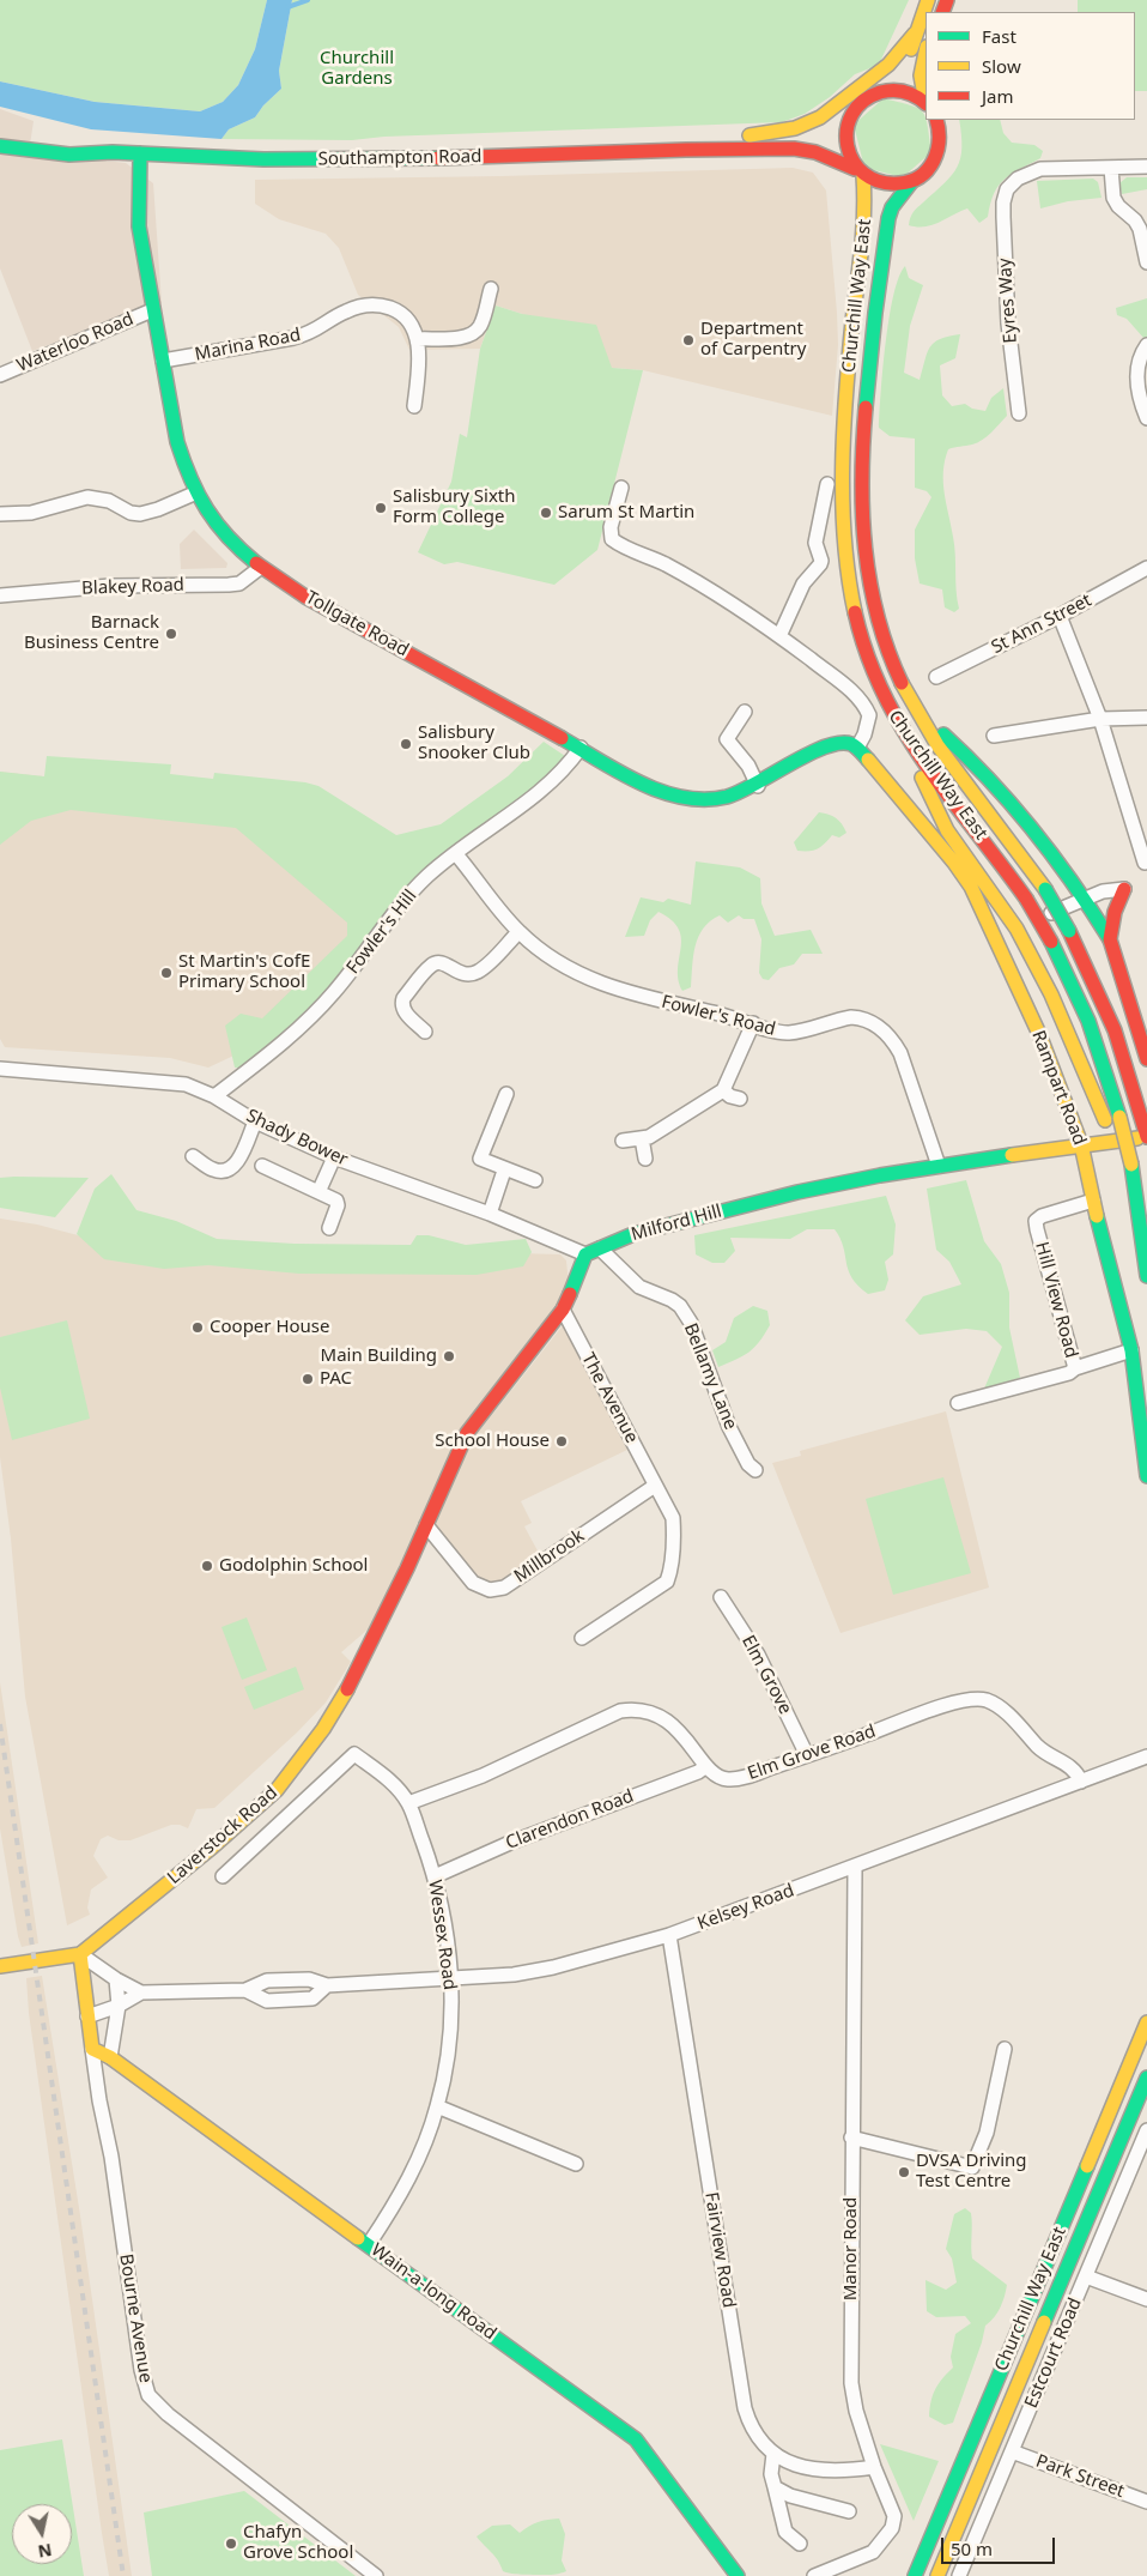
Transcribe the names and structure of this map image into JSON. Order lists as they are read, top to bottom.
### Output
{
  "streets": {
    "main road": [
      "Southampton Road",
      "Churchill Way East",
      "Tollgate Road",
      "Rampart Road",
      "Milford Hill",
      "Laverstock Road",
      "Wain-a-long Road",
      "Bourne Avenue"
    ],
    "street": [
      "Eyres Way",
      "Waterloo Road",
      "Marina Road",
      "Blakey Road",
      "St Ann Street",
      "Fowler's Hill",
      "Fowler's Road",
      "Shady Bower",
      "Hill View Road",
      "Bellamy Lane",
      "The Avenue",
      "Millbrook",
      "Elm Grove",
      "Elm Grove Road",
      "Clarendon Road",
      "Kelsey Road",
      "Wessex Road",
      "Manor Road",
      "Fairview Road",
      "Estcourt Road",
      "Park Street"
    ]
  },
  "crossings": [
    ["Southampton Road", "Churchill Way East"],
    ["Southampton Road", "Tollgate Road"],
    ["Churchill Way East", "Milford Hill"],
    ["Waterloo Road", "Tollgate Road"],
    ["Marina Road", "Tollgate Road"],
    ["Blakey Road", "Tollgate Road"],
    ["Tollgate Road", "Fowler's Hill"],
    ["Tollgate Road", "Rampart Road"],
    ["Fowler's Hill", "Fowler's Road"],
    ["Fowler's Hill", "Shady Bower"],
    ["Fowler's Road", "Milford Hill"],
    ["Rampart Road", "Milford Hill"],
    ["Rampart Road", "Hill View Road"],
    ["Shady Bower", "Milford Hill"],
    ["Milford Hill", "Bellamy Lane"],
    ["The Avenue", "Millbrook"],
    ["Millbrook", "Laverstock Road"],
    ["Elm Grove", "Elm Grove Road"],
    ["Elm Grove Road", "Clarendon Road"],
    ["Elm Grove Road", "Kelsey Road"],
    ["Elm Grove Road", "Wessex Road"],
    ["Clarendon Road", "Wessex Road"],
    ["Laverstock Road", "Kelsey Road"],
    ["Laverstock Road", "Wessex Road"],
    ["Laverstock Road", "Bourne Avenue"],
    ["Kelsey Road", "Wessex Road"],
    ["Kelsey Road", "Manor Road"],
    ["Kelsey Road", "Fairview Road"],
    ["Kelsey Road", "Bourne Avenue"],
    ["Wessex Road", "Wain-a-long Road"],
    ["Manor Road", "Fairview Road"],
    ["Wain-a-long Road", "Bourne Avenue"],
    ["Estcourt Road", "Park Street"]
  ],
  "parks": ["Churchill Gardens"],
  "places": [
    "Department of Carpentry",
    "Salisbury Sixth Form College",
    "Sarum St Martin",
    "Barnack Business Centre",
    "Salisbury Snooker Club",
    "St Martin's CofE Primary School",
    "Cooper House",
    "Main Building",
    "PAC",
    "School House",
    "Godolphin School",
    "DVSA Driving Test Centre",
    "Chafyn Grove School"
  ],
  "legend": ["Fast", "Slow", "Jam"],
  "scale_bar": "50 m",
  "north": "bottom"
}
